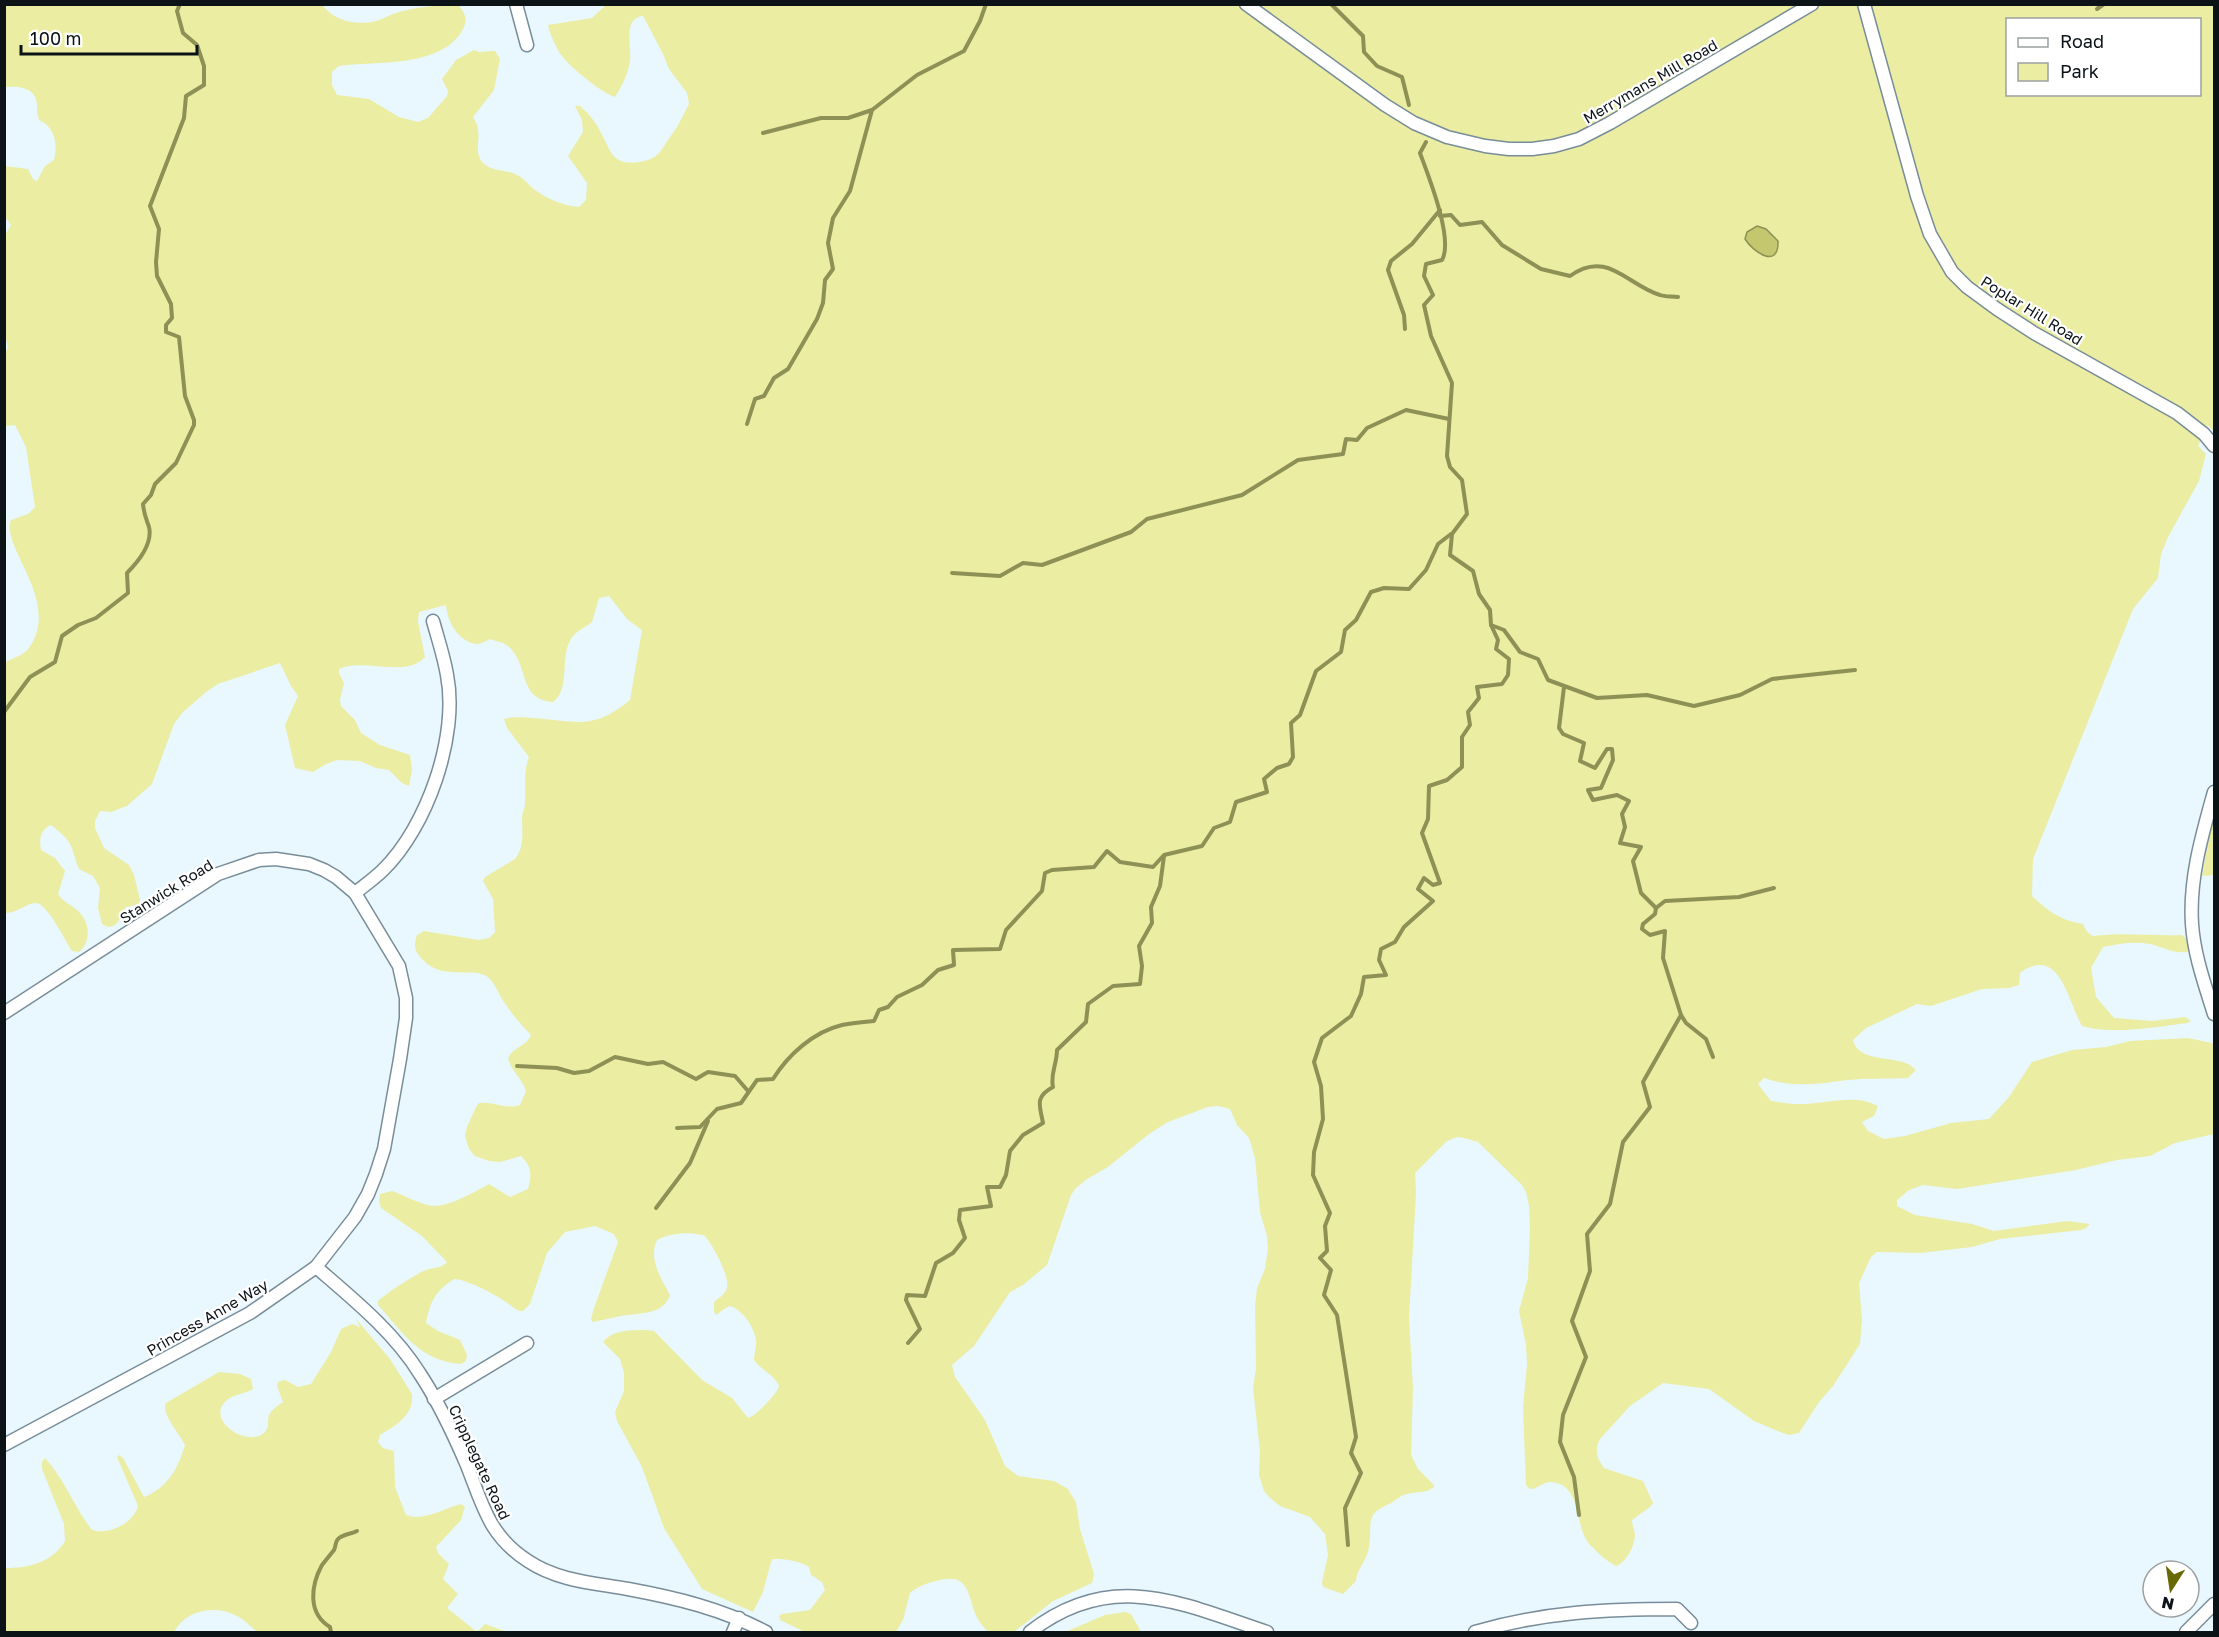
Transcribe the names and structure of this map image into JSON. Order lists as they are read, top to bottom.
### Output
{
  "streets": {
    "street": [
      "Merrymans Mill Road",
      "Poplar Hill Road",
      "Stanwick Road",
      "Princess Anne Way",
      "Cripplegate Road"
    ]
  },
  "crossings": [
    ["Stanwick Road", "Princess Anne Way"],
    ["Princess Anne Way", "Cripplegate Road"]
  ],
  "legend": ["Road", "Park"],
  "scale_bar": "100 m",
  "north": "bottom"
}
